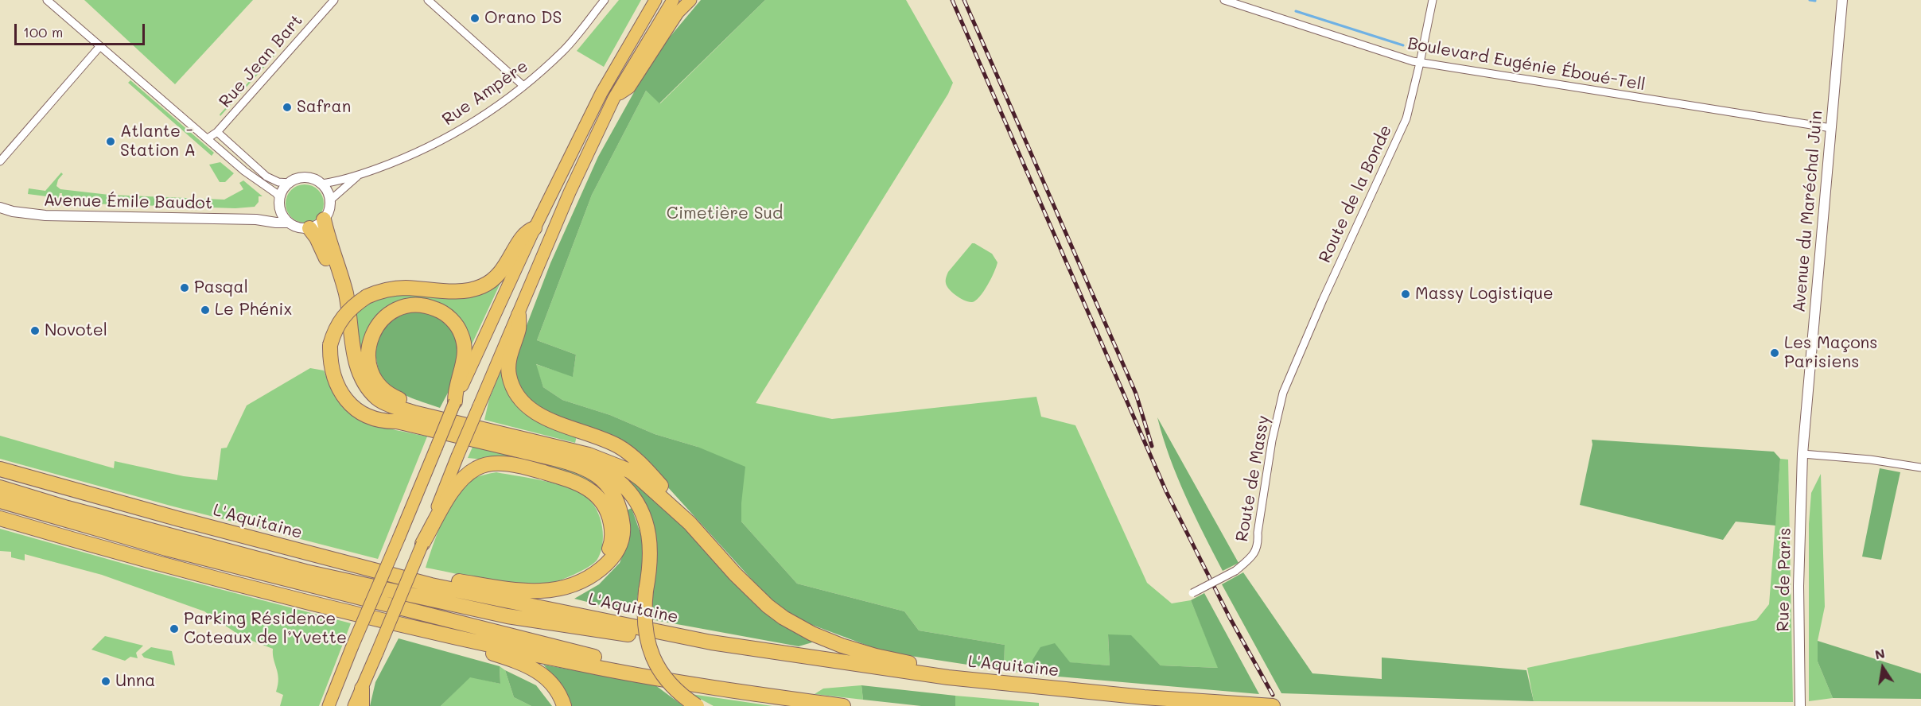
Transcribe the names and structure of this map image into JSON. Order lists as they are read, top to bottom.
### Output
{
  "streets": {
    "highway": ["L'Aquitaine"],
    "street": [
      "Rue Jean Bart",
      "Boulevard Eugénie Éboué-Tell",
      "Rue Ampère",
      "Route de la Bonde",
      "Avenue Émile Baudot",
      "Avenue du Maréchal Juin",
      "Route de Massy",
      "Rue de Paris"
    ]
  },
  "crossings": [
    ["Boulevard Eugénie Éboué-Tell", "Route de la Bonde"],
    ["Boulevard Eugénie Éboué-Tell", "Avenue du Maréchal Juin"],
    ["Rue Ampère", "Avenue Émile Baudot"],
    ["Route de la Bonde", "Route de Massy"],
    ["Avenue du Maréchal Juin", "Rue de Paris"]
  ],
  "parks": ["Cimetière Sud"],
  "places": [
    "Orano DS",
    "Safran",
    "Atlante - Station A",
    "Pasqal",
    "Massy Logistique",
    "Le Phénix",
    "Novotel",
    "Les Maçons Parisiens",
    "Parking Résidence Coteaux de l’Yvette",
    "Unna"
  ],
  "scale_bar": "100 m",
  "north": "top"
}
